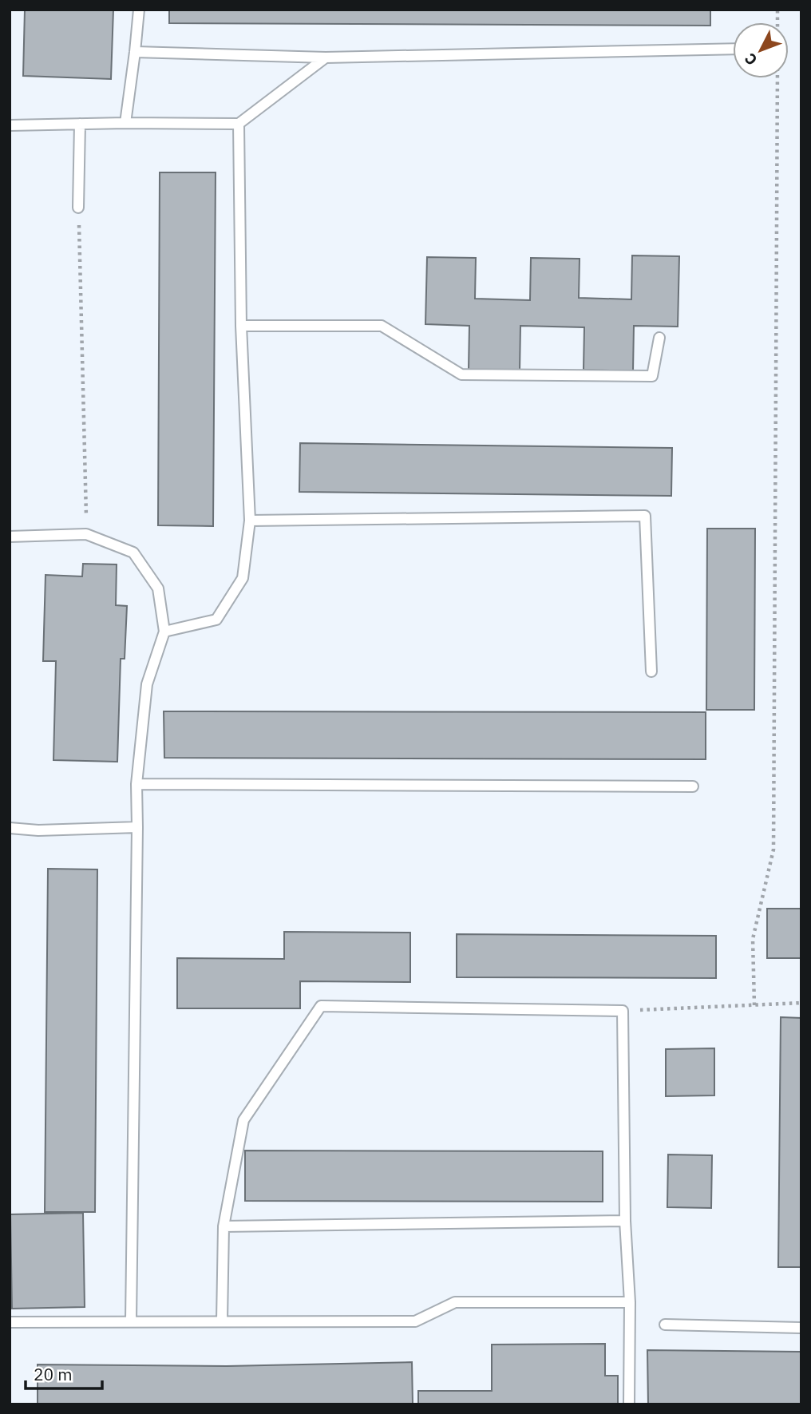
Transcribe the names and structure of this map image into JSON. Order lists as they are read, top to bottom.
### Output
{
  "scale_bar": "20 m",
  "north": "bottom left"
}
